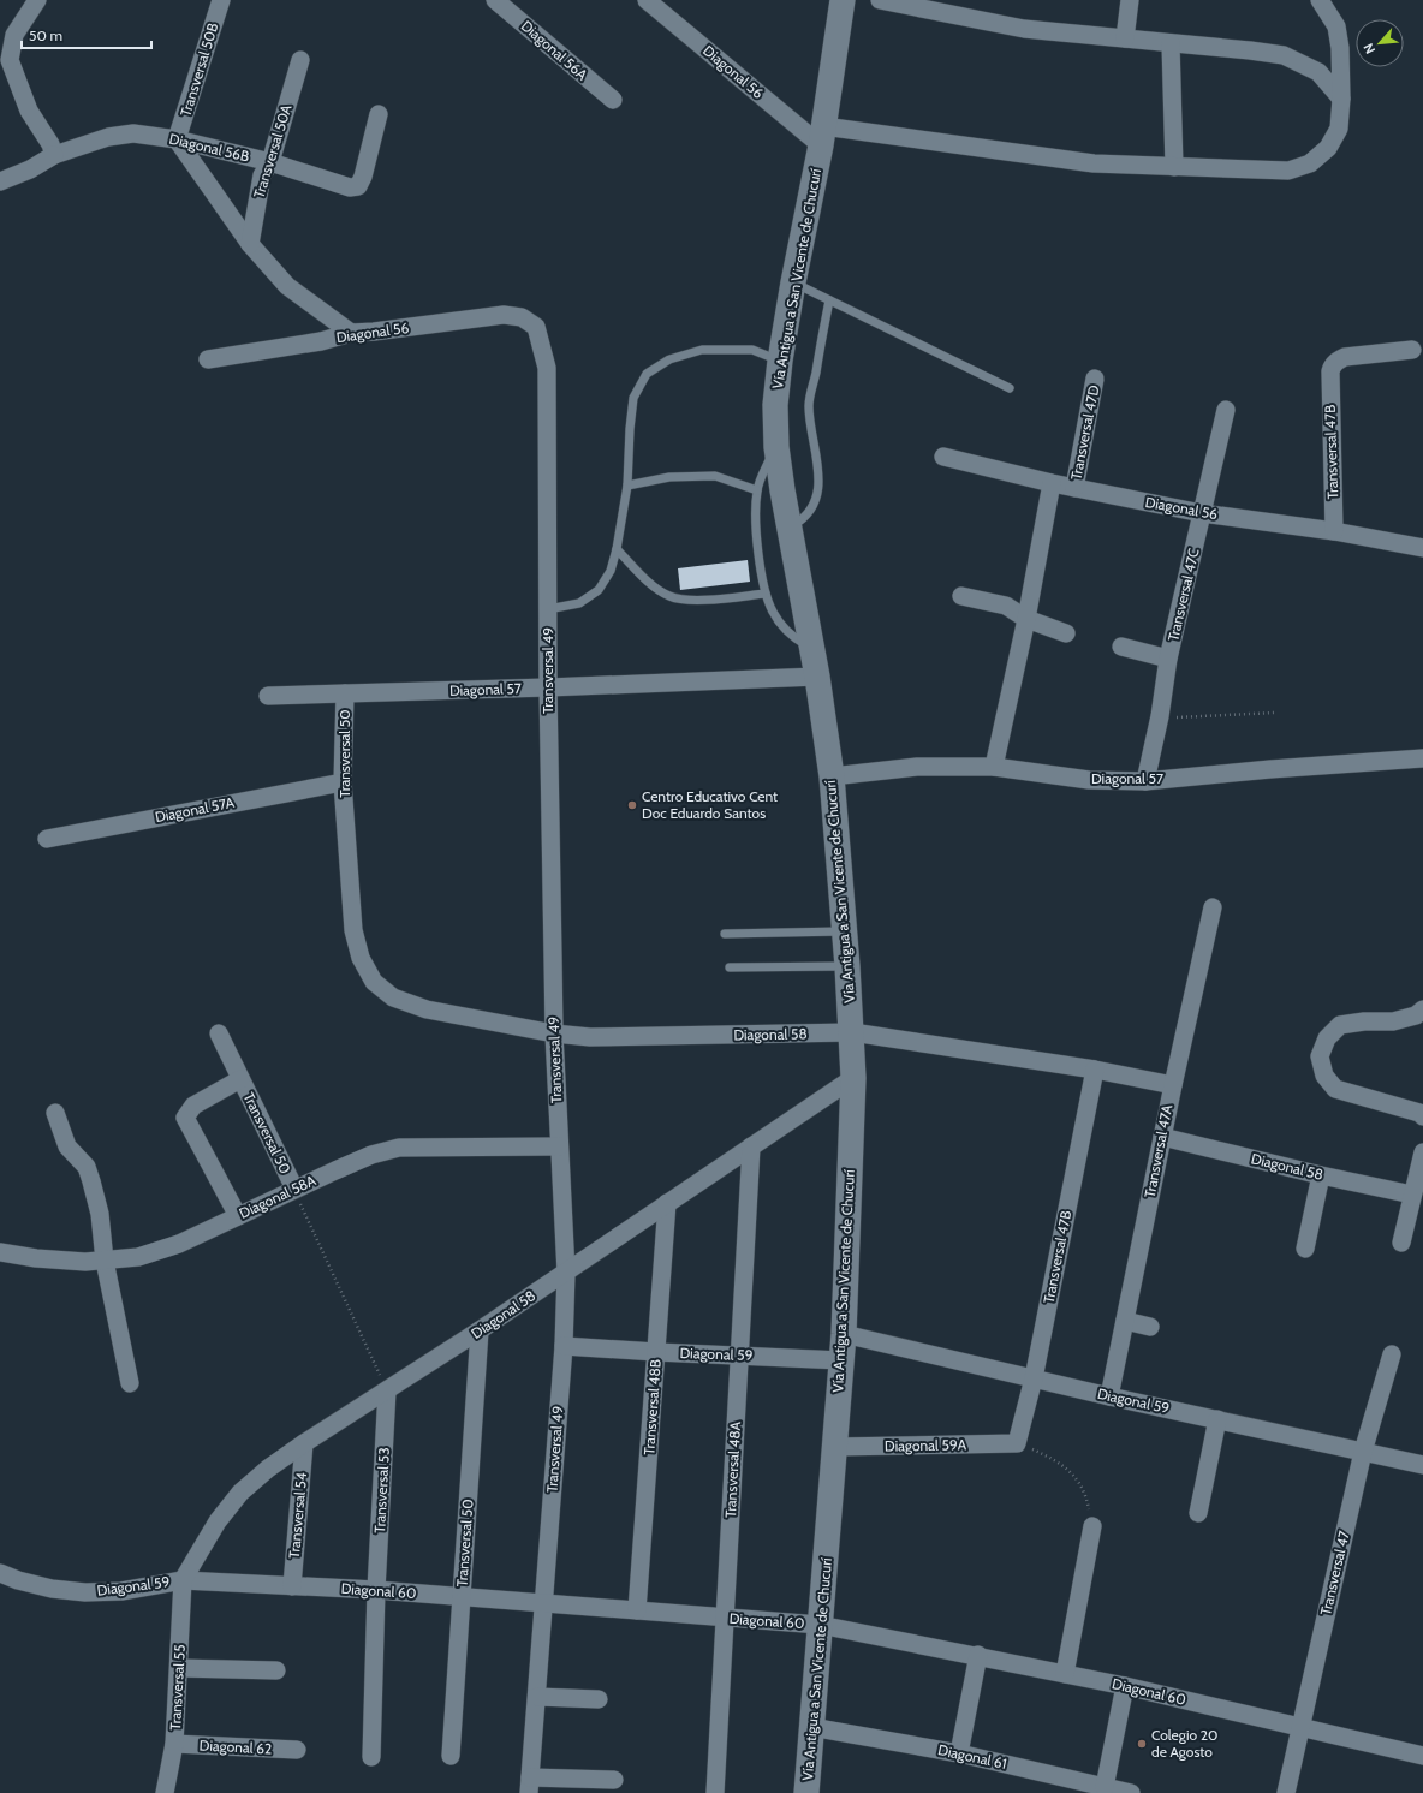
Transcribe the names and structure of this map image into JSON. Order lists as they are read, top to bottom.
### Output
{
  "streets": {
    "main road": ["Vía Antigua a San Vicente de Chucurí"],
    "street": [
      "Diagonal 56A",
      "Transversal 50B",
      "Diagonal 56",
      "Diagonal 56B",
      "Transversal 50A",
      "Transversal 47D",
      "Transversal 47B",
      "Transversal 47C",
      "Transversal 49",
      "Diagonal 57",
      "Transversal 50",
      "Diagonal 57A",
      "Diagonal 58",
      "Transversal 47A",
      "Diagonal 58A",
      "Diagonal 59",
      "Transversal 48B",
      "Diagonal 59A",
      "Transversal 48A",
      "Transversal 53",
      "Transversal 54",
      "Transversal 47",
      "Diagonal 60",
      "Transversal 55",
      "Diagonal 62",
      "Diagonal 61"
    ]
  },
  "crossings": [
    ["Transversal 50B", "Diagonal 56B"],
    ["Diagonal 56", "Vía Antigua a San Vicente de Chucurí"],
    ["Diagonal 56", "Transversal 47D"],
    ["Diagonal 56", "Transversal 47B"],
    ["Diagonal 56", "Transversal 47C"],
    ["Diagonal 56", "Transversal 49"],
    ["Diagonal 56B", "Transversal 50A"],
    ["Vía Antigua a San Vicente de Chucurí", "Diagonal 57"],
    ["Vía Antigua a San Vicente de Chucurí", "Diagonal 58"],
    ["Vía Antigua a San Vicente de Chucurí", "Diagonal 59"],
    ["Vía Antigua a San Vicente de Chucurí", "Diagonal 59A"],
    ["Vía Antigua a San Vicente de Chucurí", "Diagonal 60"],
    ["Vía Antigua a San Vicente de Chucurí", "Diagonal 61"],
    ["Transversal 47B", "Diagonal 58"],
    ["Transversal 47B", "Diagonal 59"],
    ["Transversal 47B", "Diagonal 59A"],
    ["Transversal 47C", "Diagonal 57"],
    ["Transversal 49", "Diagonal 57"],
    ["Transversal 49", "Diagonal 58"],
    ["Transversal 49", "Diagonal 58A"],
    ["Transversal 49", "Diagonal 59"],
    ["Transversal 49", "Diagonal 60"],
    ["Diagonal 57", "Transversal 50"],
    ["Transversal 50", "Diagonal 57A"],
    ["Transversal 50", "Diagonal 58"],
    ["Transversal 50", "Diagonal 58A"],
    ["Transversal 50", "Transversal 53"],
    ["Transversal 50", "Diagonal 60"],
    ["Diagonal 58", "Transversal 47A"],
    ["Diagonal 58", "Diagonal 59"],
    ["Diagonal 58", "Transversal 48B"],
    ["Diagonal 58", "Transversal 48A"],
    ["Diagonal 58", "Transversal 53"],
    ["Diagonal 58", "Transversal 54"],
    ["Diagonal 58", "Diagonal 60"],
    ["Diagonal 58", "Transversal 55"],
    ["Transversal 47A", "Diagonal 59"],
    ["Diagonal 59", "Transversal 48B"],
    ["Diagonal 59", "Transversal 48A"],
    ["Diagonal 59", "Transversal 47"],
    ["Diagonal 59", "Diagonal 60"],
    ["Diagonal 59", "Transversal 55"],
    ["Transversal 48B", "Diagonal 60"],
    ["Transversal 48A", "Diagonal 60"],
    ["Transversal 53", "Diagonal 60"],
    ["Transversal 54", "Diagonal 60"],
    ["Transversal 47", "Diagonal 60"],
    ["Diagonal 60", "Transversal 55"],
    ["Transversal 55", "Diagonal 62"]
  ],
  "places": ["Centro Educativo Cent Doc Eduardo Santos", "Colegio 20 de Agosto"],
  "scale_bar": "50 m",
  "north": "bottom left"
}
